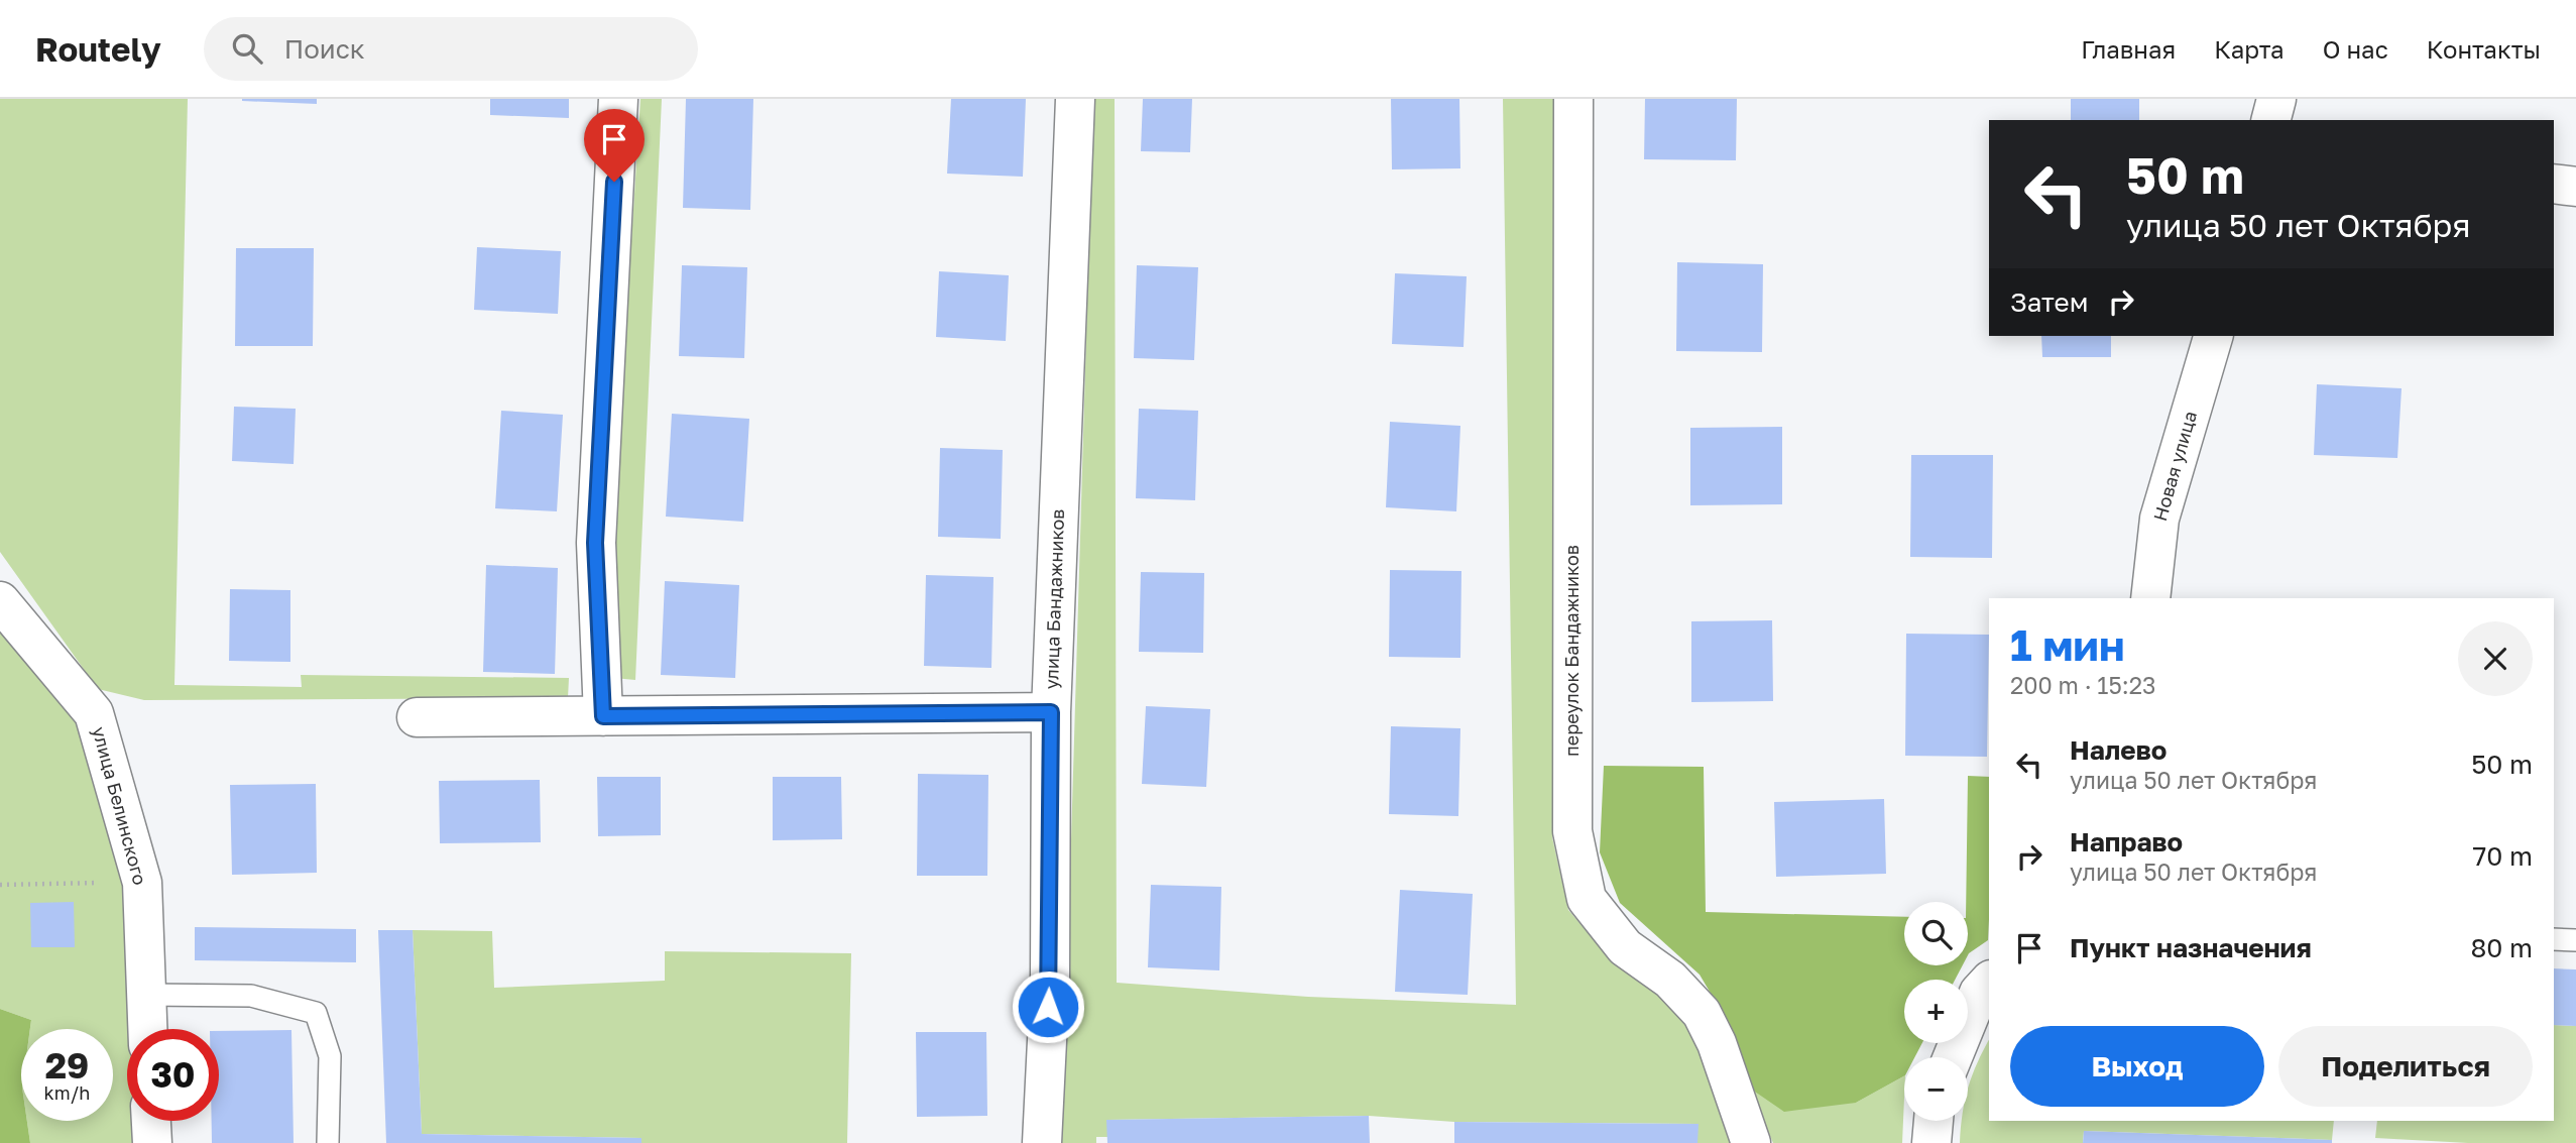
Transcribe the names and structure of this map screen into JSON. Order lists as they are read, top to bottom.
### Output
{
  "streets": {
    "street": [
      "Новая улица",
      "улица Бандажников",
      "переулок Бандажников",
      "улица Белинского"
    ]
  },
  "page": {
    "header": "Routely",
    "search": "Поиск",
    "nav": [
      "Главная",
      "Карта",
      "О нас",
      "Контакты"
    ],
    "turn": ["50 m", "улица 50 лет Октября"],
    "then": "Затем",
    "heading": ["1 мин", "200 m · 15:23"],
    "list": [
      {
        "name": "Налево",
        "note": "улица 50 лет Октября",
        "value": "50 m"
      },
      {
        "name": "Направо",
        "note": "улица 50 лет Октября",
        "value": "70 m"
      },
      {
        "name": "Пункт назначения",
        "value": "80 m"
      }
    ],
    "map_buttons": ["+", "−"],
    "buttons": ["Выход", "Поделиться"],
    "speed": "29 km/h",
    "limit": "30"
  }
}
